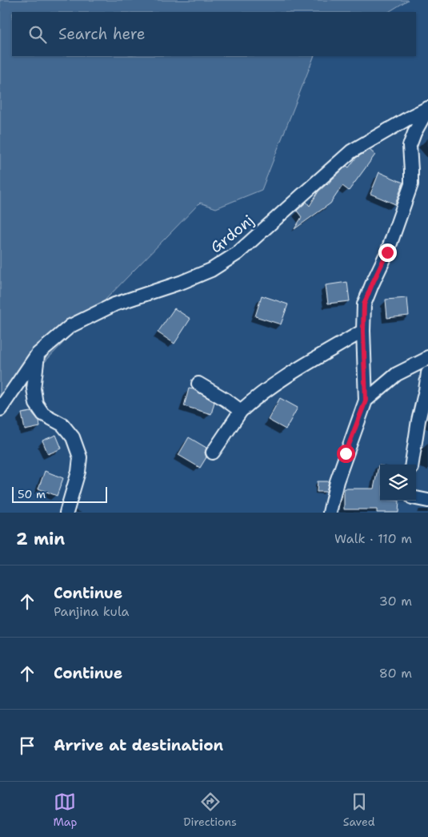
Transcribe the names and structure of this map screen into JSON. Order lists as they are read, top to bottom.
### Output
{
  "streets": {
    "street": ["Grdonj"]
  },
  "scale_bar": "50 m",
  "page": {
    "search": "Search here",
    "scale": "50 m",
    "heading": ["2 min", "Walk · 110 m"],
    "list": [
      ["Continue", "Panjina kula", "30 m"],
      ["Continue", "80 m"],
      "Arrive at destination"
    ],
    "nav": ["Map", "Directions", "Saved"]
  }
}
